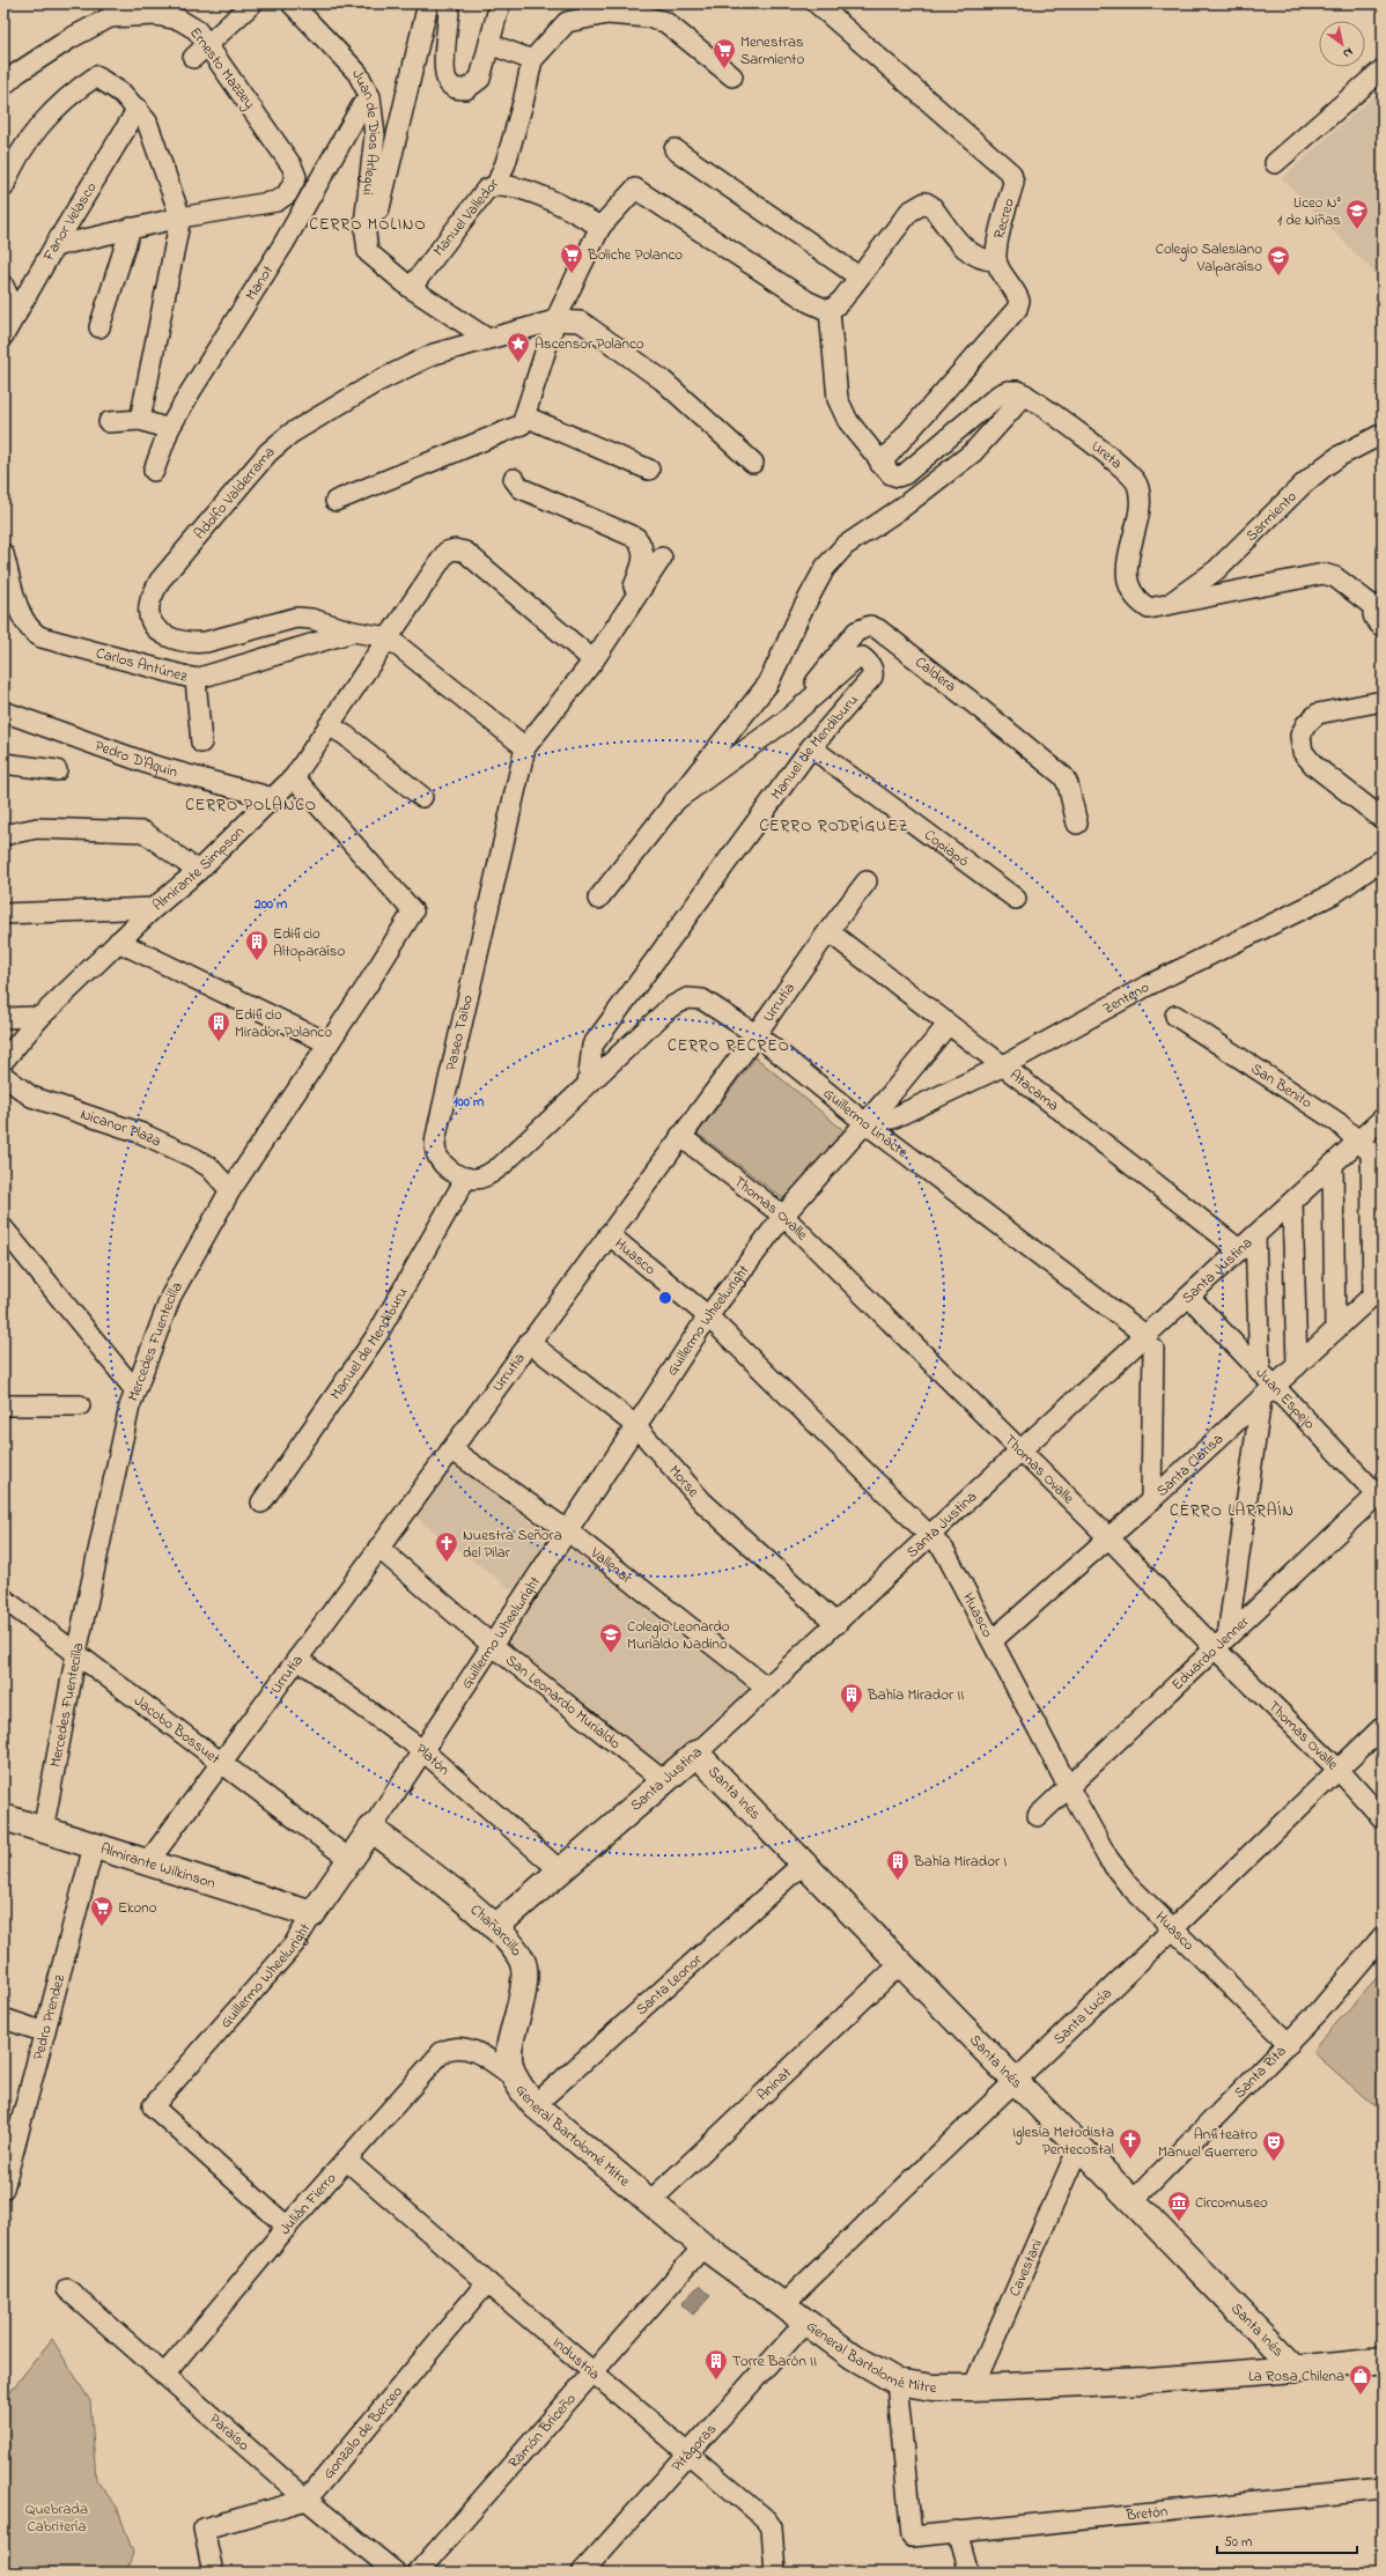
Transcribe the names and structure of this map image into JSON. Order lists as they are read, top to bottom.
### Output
{
  "streets": {
    "street": [
      "Ernesto Mazzey",
      "Juan de Dios Arlegui",
      "Manuel Valledor",
      "Recreo",
      "Fanor Velasco",
      "Manot",
      "Ureta",
      "Adolfo Valderrama",
      "Sarmiento",
      "Carlos Antúnez",
      "Caldera",
      "Manuel de Mendiburu",
      "Pedro D'Aquin",
      "Copiapó",
      "Almirante Simpson",
      "Zenteno",
      "Urrutia",
      "Paseo Taibo",
      "San Benito",
      "Atacama",
      "Guillermo Linacre",
      "Nicanor Plaza",
      "Thomas Ovalle",
      "Huasco",
      "Santa Justina",
      "Guillermo Wheelwright",
      "Mercedes Fuentecilla",
      "Juan Espejo",
      "Santa Clarisa",
      "Morse",
      "Vallenar",
      "Eduardo Jenner",
      "San Leonardo Murialdo",
      "Jacobo Bossuet",
      "Platón",
      "Santa Inés",
      "Almirante Wilkinson",
      "Chañarcillo",
      "Santa Leonor",
      "Santa Lucía",
      "Pedro Prendez",
      "Santa Rita",
      "Aninat",
      "General Bartolomé Mitre",
      "Julián Fierro",
      "Cavestani",
      "Industria",
      "Ramón Briceño",
      "Paraíso",
      "Gonzalo de Berceo",
      "Pitágoras",
      "Bretón"
    ]
  },
  "crossings": [
    ["Ernesto Mazzey", "Manot"],
    ["Juan de Dios Arlegui", "Manuel Valledor"],
    ["Juan de Dios Arlegui", "Manot"],
    ["Juan de Dios Arlegui", "Adolfo Valderrama"],
    ["Ureta", "Sarmiento"],
    ["Ureta", "Manuel de Mendiburu"],
    ["Adolfo Valderrama", "Carlos Antúnez"],
    ["Carlos Antúnez", "Almirante Simpson"],
    ["Caldera", "Manuel de Mendiburu"],
    ["Manuel de Mendiburu", "Copiapó"],
    ["Manuel de Mendiburu", "Paseo Taibo"],
    ["Manuel de Mendiburu", "Guillermo Linacre"],
    ["Pedro D'Aquin", "Almirante Simpson"],
    ["Almirante Simpson", "Mercedes Fuentecilla"],
    ["Zenteno", "Atacama"],
    ["Zenteno", "Guillermo Linacre"],
    ["Zenteno", "Guillermo Wheelwright"],
    ["Urrutia", "Atacama"],
    ["Urrutia", "Guillermo Linacre"],
    ["Urrutia", "Thomas Ovalle"],
    ["Urrutia", "Huasco"],
    ["Urrutia", "Morse"],
    ["Urrutia", "Vallenar"],
    ["Urrutia", "San Leonardo Murialdo"],
    ["Urrutia", "Jacobo Bossuet"],
    ["Urrutia", "Platón"],
    ["Urrutia", "Almirante Wilkinson"],
    ["San Benito", "Santa Justina"],
    ["Atacama", "Santa Justina"],
    ["Atacama", "Guillermo Wheelwright"],
    ["Guillermo Linacre", "Santa Justina"],
    ["Guillermo Linacre", "Guillermo Wheelwright"],
    ["Nicanor Plaza", "Mercedes Fuentecilla"],
    ["Thomas Ovalle", "Santa Justina"],
    ["Thomas Ovalle", "Guillermo Wheelwright"],
    ["Thomas Ovalle", "Santa Clarisa"],
    ["Thomas Ovalle", "Eduardo Jenner"],
    ["Thomas Ovalle", "Santa Lucía"],
    ["Huasco", "Santa Justina"],
    ["Huasco", "Guillermo Wheelwright"],
    ["Huasco", "Santa Clarisa"],
    ["Huasco", "Eduardo Jenner"],
    ["Huasco", "Santa Lucía"],
    ["Huasco", "Santa Rita"],
    ["Santa Justina", "Juan Espejo"],
    ["Santa Justina", "Morse"],
    ["Santa Justina", "Vallenar"],
    ["Santa Justina", "San Leonardo Murialdo"],
    ["Santa Justina", "Platón"],
    ["Santa Justina", "Santa Inés"],
    ["Santa Justina", "Chañarcillo"],
    ["Guillermo Wheelwright", "Morse"],
    ["Guillermo Wheelwright", "Vallenar"],
    ["Guillermo Wheelwright", "San Leonardo Murialdo"],
    ["Guillermo Wheelwright", "Jacobo Bossuet"],
    ["Guillermo Wheelwright", "Platón"],
    ["Guillermo Wheelwright", "Almirante Wilkinson"],
    ["Guillermo Wheelwright", "Chañarcillo"],
    ["Guillermo Wheelwright", "Julián Fierro"],
    ["Mercedes Fuentecilla", "Jacobo Bossuet"],
    ["Mercedes Fuentecilla", "Almirante Wilkinson"],
    ["Juan Espejo", "Santa Clarisa"],
    ["Juan Espejo", "Eduardo Jenner"],
    ["Santa Inés", "Santa Leonor"],
    ["Santa Inés", "Santa Lucía"],
    ["Santa Inés", "Santa Rita"],
    ["Santa Inés", "Aninat"],
    ["Santa Inés", "General Bartolomé Mitre"],
    ["Santa Inés", "Cavestani"],
    ["Almirante Wilkinson", "Pedro Prendez"],
    ["Chañarcillo", "General Bartolomé Mitre"],
    ["Santa Leonor", "General Bartolomé Mitre"],
    ["Santa Lucía", "General Bartolomé Mitre"],
    ["Aninat", "General Bartolomé Mitre"],
    ["General Bartolomé Mitre", "Julián Fierro"],
    ["General Bartolomé Mitre", "Cavestani"],
    ["General Bartolomé Mitre", "Ramón Briceño"],
    ["General Bartolomé Mitre", "Pitágoras"],
    ["General Bartolomé Mitre", "Bretón"],
    ["Julián Fierro", "Industria"],
    ["Julián Fierro", "Paraíso"],
    ["Industria", "Ramón Briceño"],
    ["Industria", "Gonzalo de Berceo"],
    ["Industria", "Pitágoras"],
    ["Paraíso", "Gonzalo de Berceo"]
  ],
  "districts": [
    "CERRO MOLINO",
    "CERRO POLANCO",
    "CERRO RODRÍGUEZ",
    "CERRO RECREO",
    "CERRO LARRAÍN"
  ],
  "parks": ["Quebrada Cabritería"],
  "places": {
    "supermarket": ["Menestras Sarmiento", "Boliche Polanco", "Ekono"],
    "school or university": ["Liceo N° 1 de Niñas", "Colegio Salesiano Valparaíso", "Colegio Leonardo Murialdo Nadino"],
    "place": ["Ascensor Polanco"],
    "building": [
      "Edificio Altoparaíso",
      "Edificio Mirador Polanco",
      "Bahía Mirador II",
      "Bahía Mirador I",
      "Torre Barón II"
    ],
    "church": ["Nuestra Señora del Pilar", "Iglesia Metodista Pentecostal"],
    "theatre": ["Anfiteatro Manuel Guerrero"],
    "museum": ["Circomuseo"],
    "shop": ["La Rosa Chilena"]
  },
  "scale_bar": "50 m",
  "north": "bottom right",
  "rings": ["200 m", "100 m"]
}
